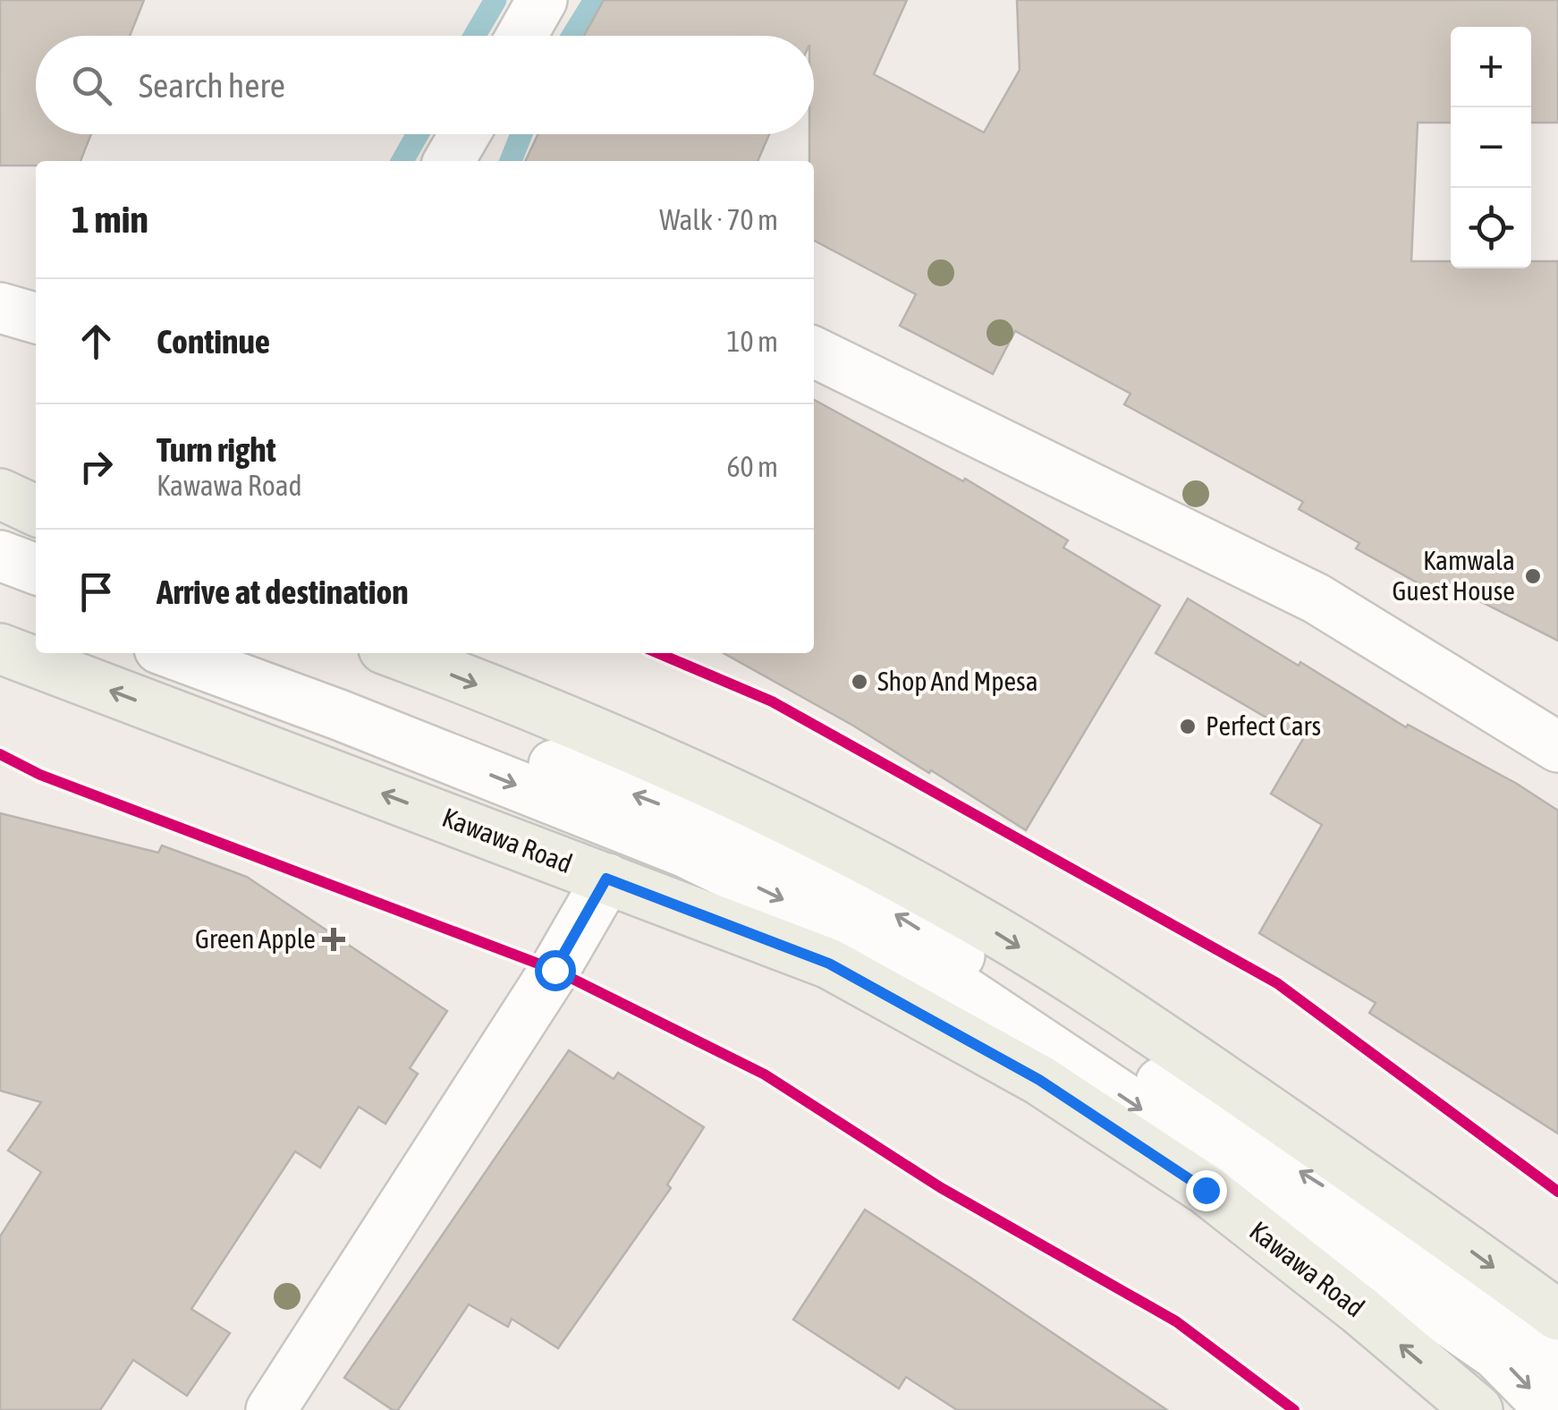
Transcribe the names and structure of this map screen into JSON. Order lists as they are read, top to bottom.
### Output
{
  "streets": {
    "main road": ["Kawawa Road"]
  },
  "places": {
    "other": ["Kamwala Guest House", "Shop And Mpesa", "Perfect Cars"],
    "health": ["Green Apple"]
  },
  "page": {
    "map_buttons": ["+", "−"],
    "search": "Search here",
    "heading": ["1 min", "Walk · 70 m"],
    "list": [
      ["Continue", "10 m"],
      ["Turn right", "Kawawa Road", "60 m"],
      "Arrive at destination"
    ]
  }
}
